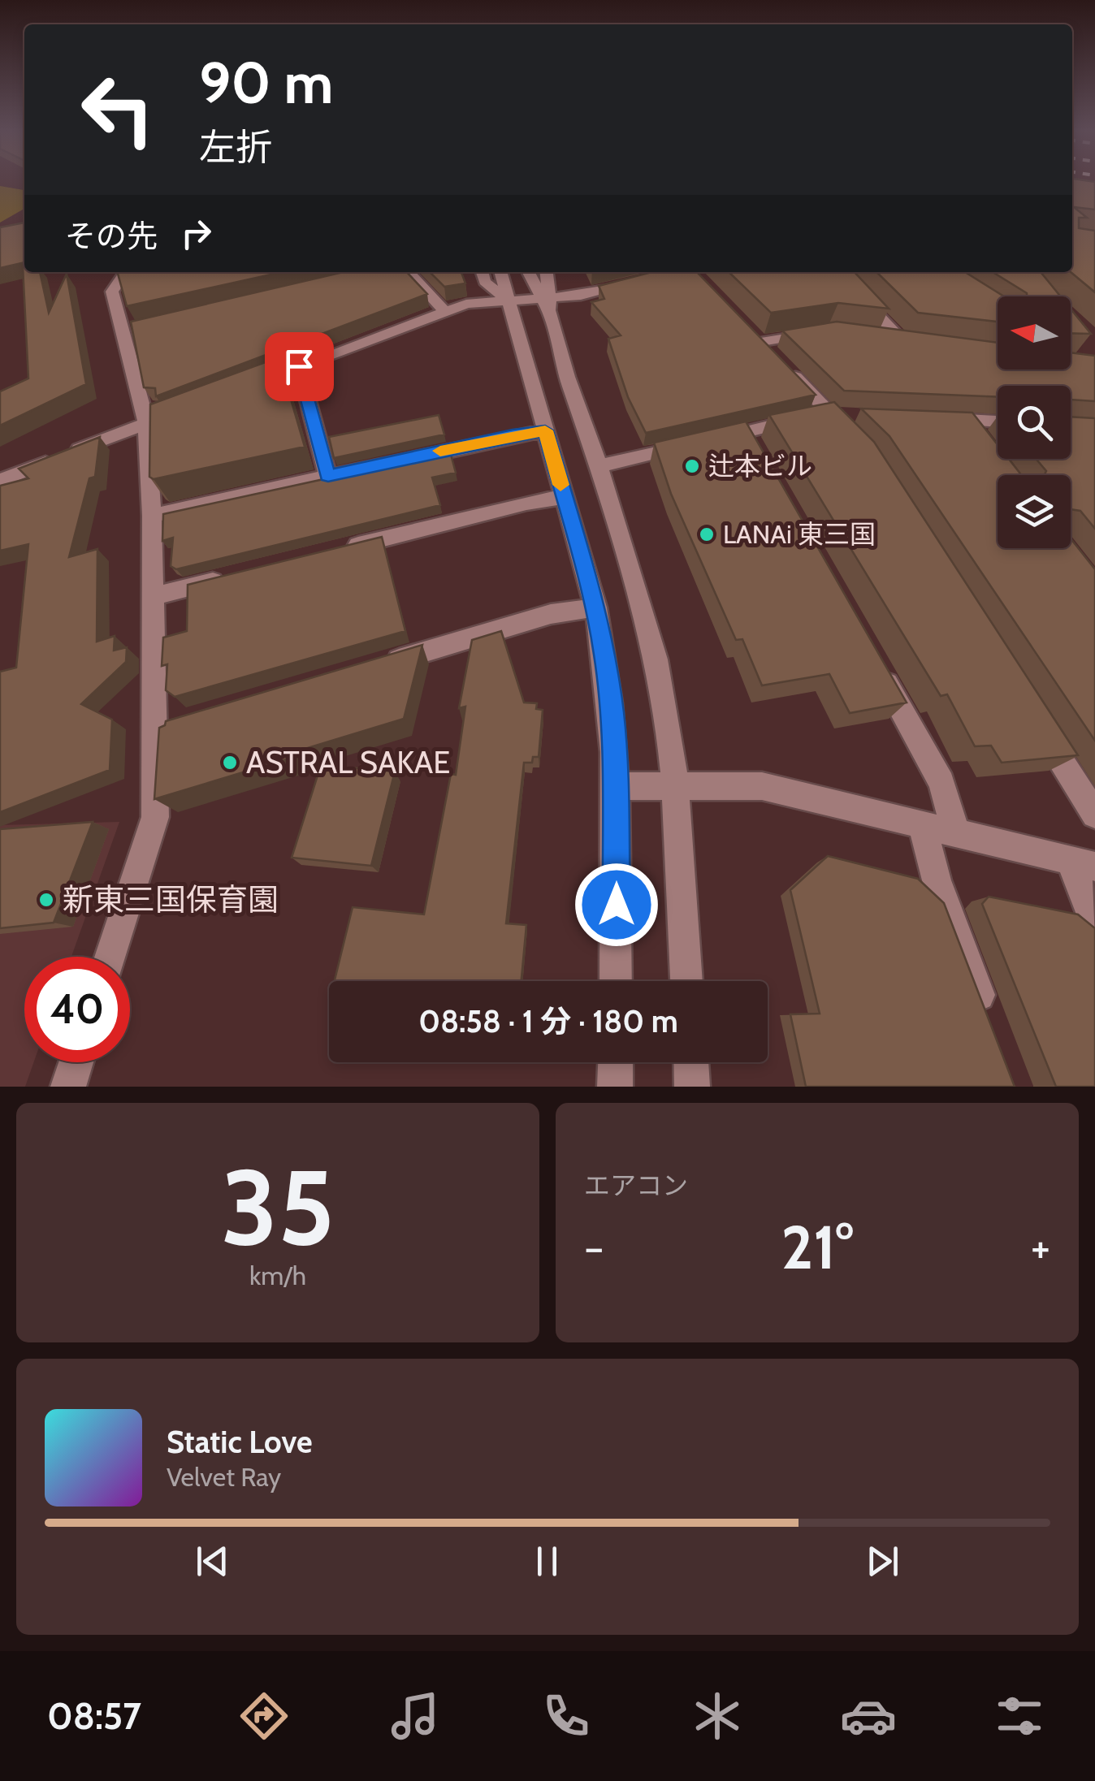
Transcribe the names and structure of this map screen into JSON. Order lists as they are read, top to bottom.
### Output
{
  "places": [
    "辻本ビル",
    "LANAi 東三国",
    "ASTRAL SAKAE",
    "新東三国保育園"
  ],
  "north": "left",
  "page": {
    "turn": ["90 m", "左折"],
    "then": "その先",
    "limit": "40",
    "trip": "08:58 · 1 分 · 180 m",
    "tile": [
      ["35", "km/h"],
      "エアコン"
    ],
    "heat": ["−", "21°", "+"],
    "song": ["Static Love", "Velvet Ray"],
    "tabs": "08:57"
  }
}
